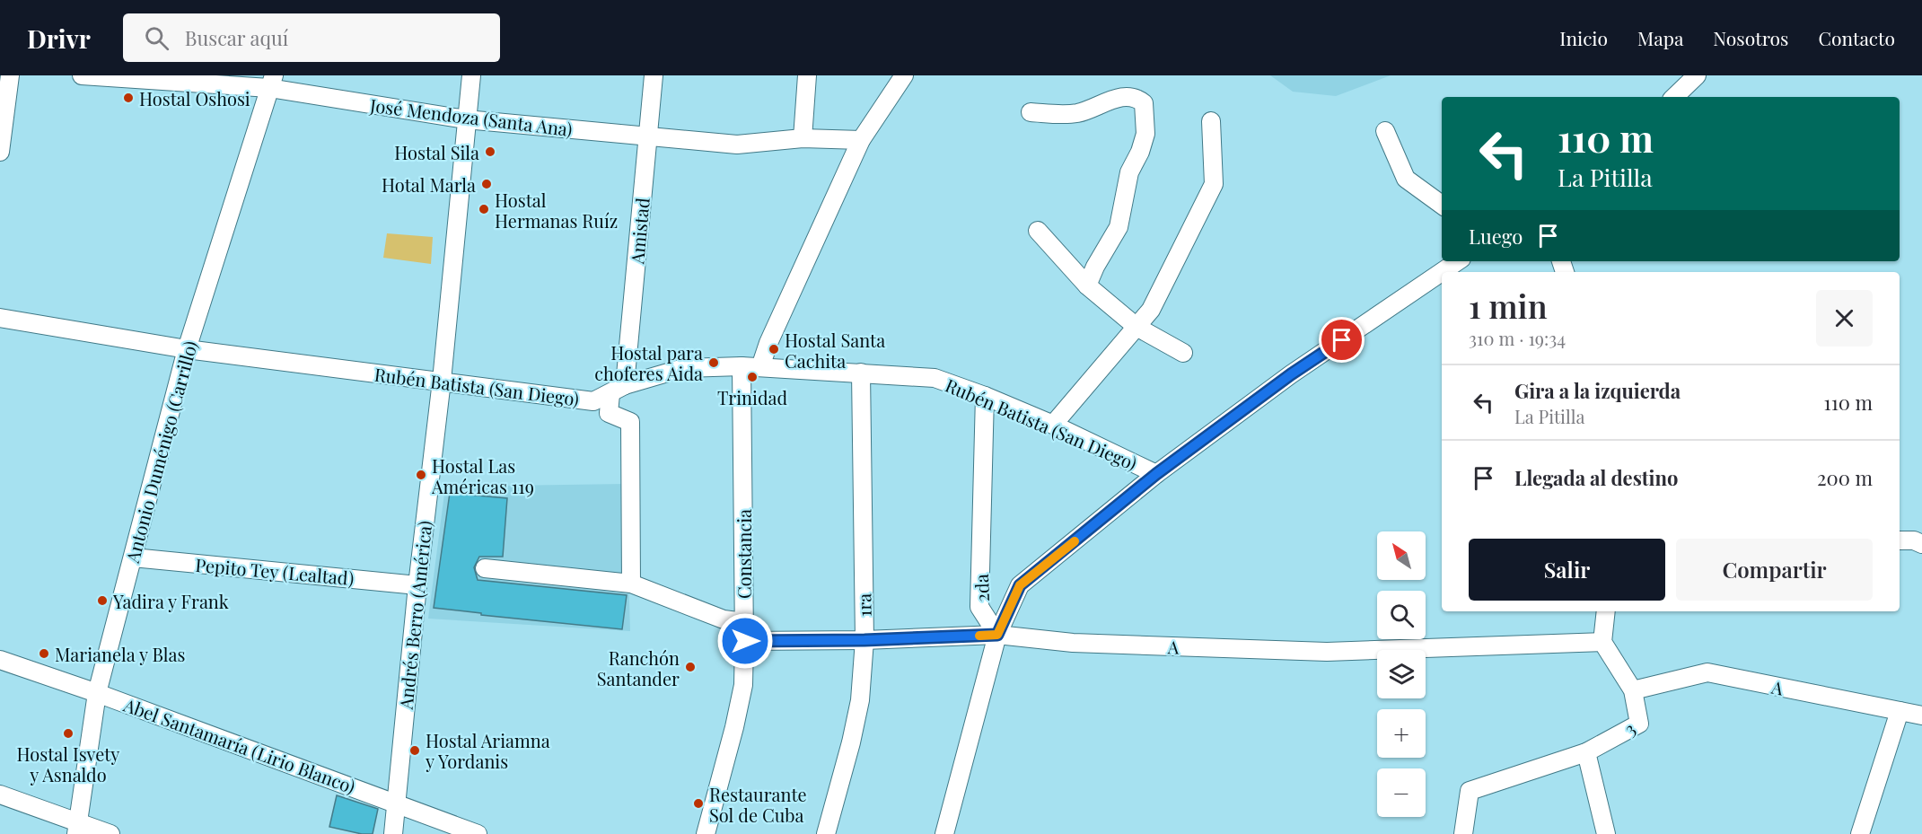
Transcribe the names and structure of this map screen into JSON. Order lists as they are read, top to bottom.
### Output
{
  "streets": {
    "street": [
      "José Mendoza (Santa Ana)",
      "Amistad",
      "Rubén Batista (San Diego)",
      "Antonio Duménigo (Carrillo)",
      "Constancia",
      "Pepito Tey (Lealtad)",
      "2da",
      "1ra",
      "Andrés Berro (América)",
      "A",
      "3",
      "Abel Santamaría (Lirio Blanco)"
    ]
  },
  "crossings": [
    ["José Mendoza (Santa Ana)", "Amistad"],
    ["José Mendoza (Santa Ana)", "Antonio Duménigo (Carrillo)"],
    ["José Mendoza (Santa Ana)", "Andrés Berro (América)"],
    ["Amistad", "Rubén Batista (San Diego)"],
    ["Rubén Batista (San Diego)", "Antonio Duménigo (Carrillo)"],
    ["Rubén Batista (San Diego)", "Constancia"],
    ["Rubén Batista (San Diego)", "2da"],
    ["Rubén Batista (San Diego)", "1ra"],
    ["Rubén Batista (San Diego)", "Andrés Berro (América)"],
    ["Antonio Duménigo (Carrillo)", "Pepito Tey (Lealtad)"],
    ["Antonio Duménigo (Carrillo)", "Abel Santamaría (Lirio Blanco)"],
    ["Constancia", "A"],
    ["Pepito Tey (Lealtad)", "Andrés Berro (América)"],
    ["2da", "A"],
    ["1ra", "A"],
    ["Andrés Berro (América)", "Abel Santamaría (Lirio Blanco)"],
    ["A", "3"]
  ],
  "places": [
    "Hostal Oshosi",
    "Hostal Sila",
    "Hotal Marla",
    "Hostal Hermanas Ruíz",
    "Hostal Santa Cachita",
    "Hostal para choferes Aida",
    "Trinidad",
    "Hostal Las Américas 119",
    "Yadira y Frank",
    "Marianela y Blas",
    "Ranchón Santander",
    "Hostal Isvety y Asnaldo",
    "Hostal Ariamna y Yordanis",
    "Restaurante Sol de Cuba"
  ],
  "north": "top left",
  "page": {
    "header": "Drivr",
    "search": "Buscar aquí",
    "nav": [
      "Inicio",
      "Mapa",
      "Nosotros",
      "Contacto"
    ],
    "turn": ["110 m", "La Pitilla"],
    "then": "Luego",
    "heading": ["1 min", "310 m · 19:34"],
    "list": [
      {
        "name": "Gira a la izquierda",
        "note": "La Pitilla",
        "value": "110 m"
      },
      {
        "name": "Llegada al destino",
        "value": "200 m"
      }
    ],
    "buttons": ["Salir", "Compartir"],
    "map_buttons": ["+", "−"]
  }
}
